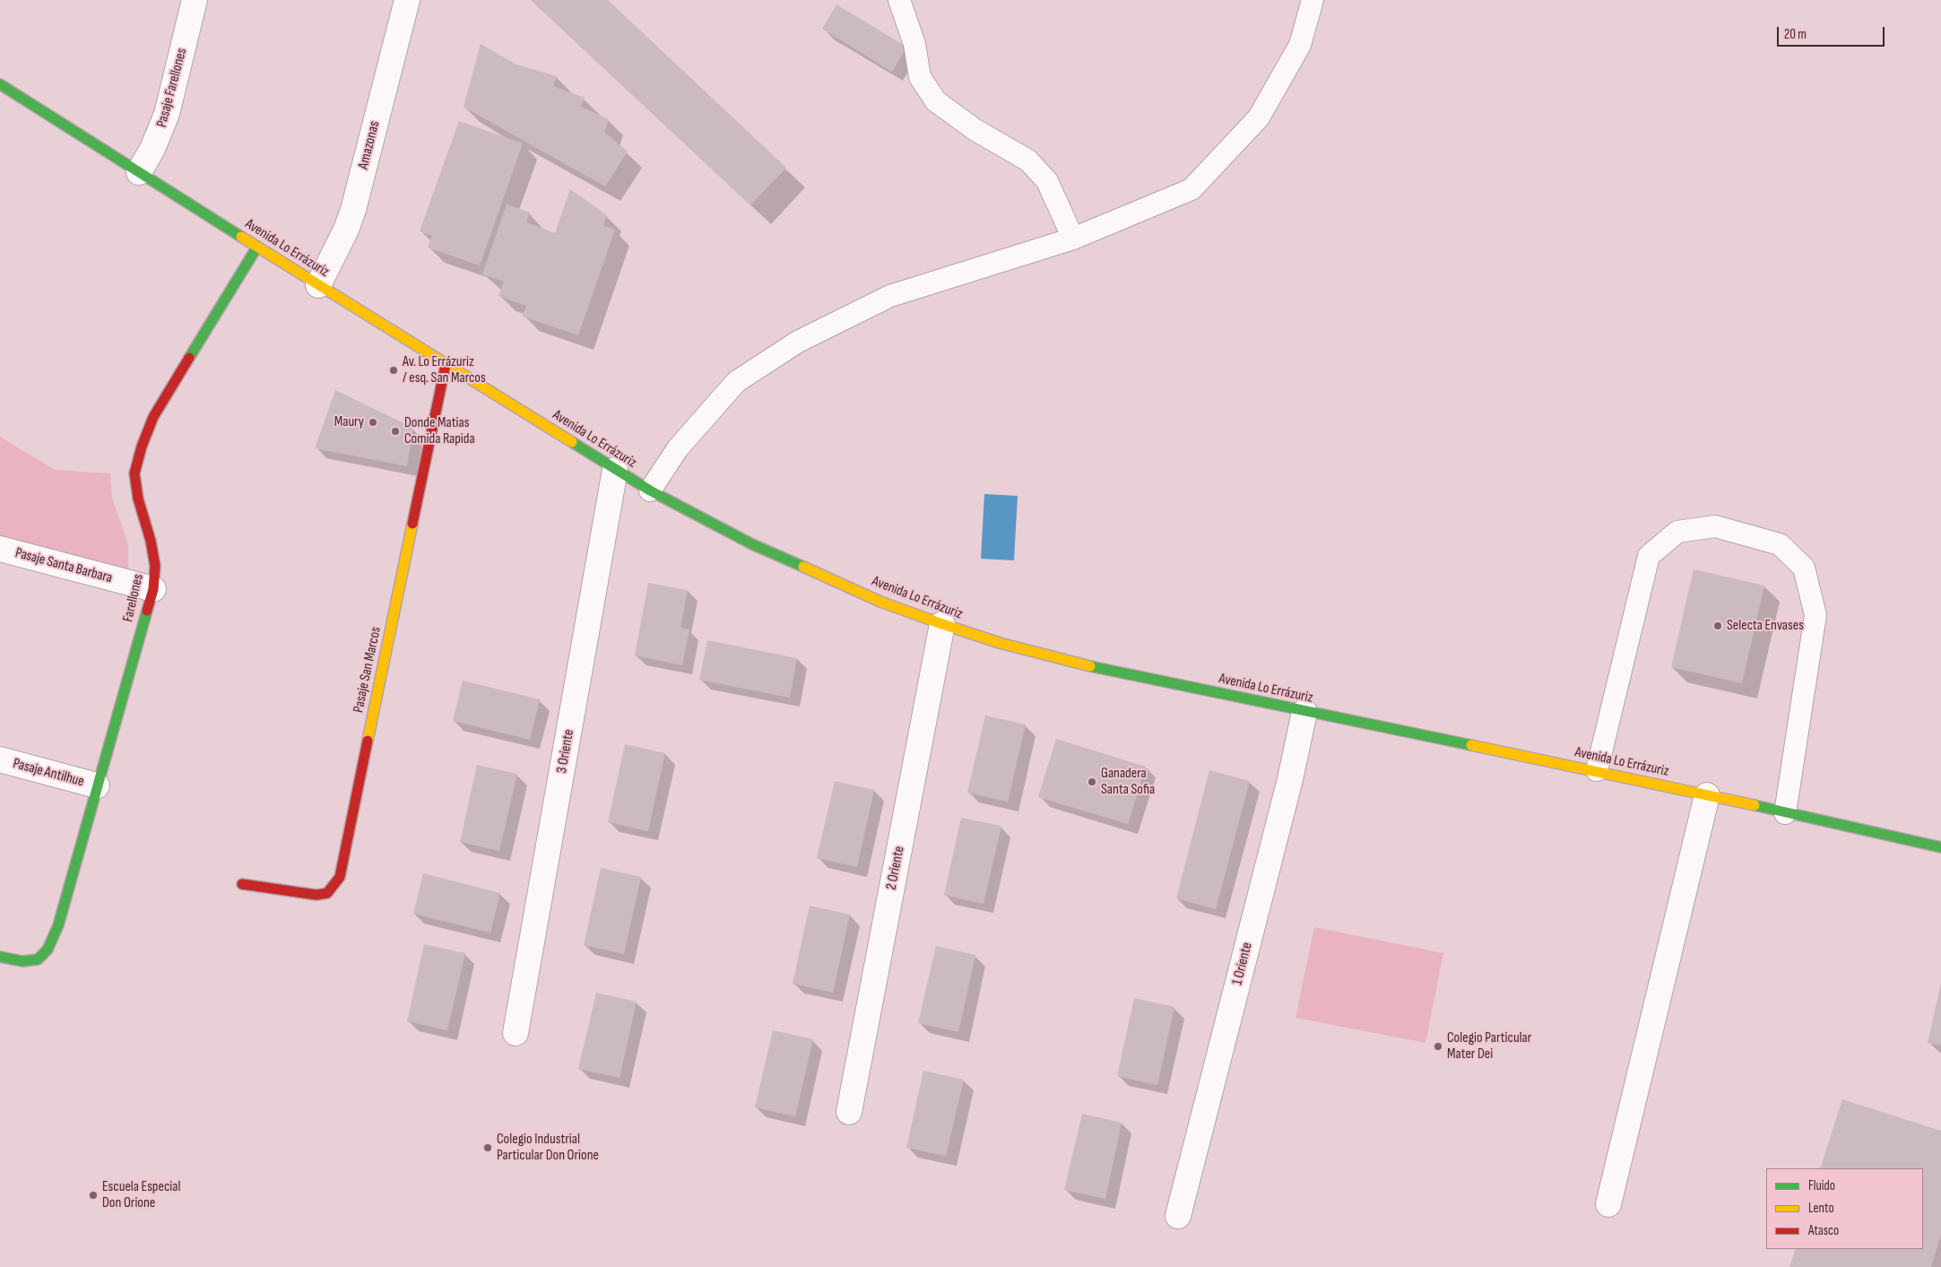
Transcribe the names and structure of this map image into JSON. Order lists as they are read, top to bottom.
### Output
{
  "streets": {
    "main road": ["Avenida Lo Errázuriz", "Farellones", "Pasaje San Marcos"],
    "street": [
      "Pasaje Farellones",
      "Amazonas",
      "Pasaje Santa Barbara",
      "3 Oriente",
      "Pasaje Antilhue",
      "2 Oriente",
      "1 Oriente"
    ]
  },
  "crossings": [
    ["Pasaje Farellones", "Avenida Lo Errázuriz"],
    ["Amazonas", "Avenida Lo Errázuriz"],
    ["Avenida Lo Errázuriz", "Farellones"],
    ["Avenida Lo Errázuriz", "Pasaje San Marcos"],
    ["Avenida Lo Errázuriz", "3 Oriente"],
    ["Avenida Lo Errázuriz", "2 Oriente"],
    ["Avenida Lo Errázuriz", "1 Oriente"],
    ["Pasaje Santa Barbara", "Farellones"],
    ["Farellones", "Pasaje Antilhue"]
  ],
  "places": [
    "Av. Lo Errázuriz / esq. San Marcos",
    "Maury",
    "Donde Matias Comida Rapida",
    "Selecta Envases",
    "Ganadera Santa Sofia",
    "Colegio Particular Mater Dei",
    "Colegio Industrial Particular Don Orione",
    "Escuela Especial Don Orione"
  ],
  "legend": ["Fluido", "Lento", "Atasco"],
  "scale_bar": "20 m"
}
